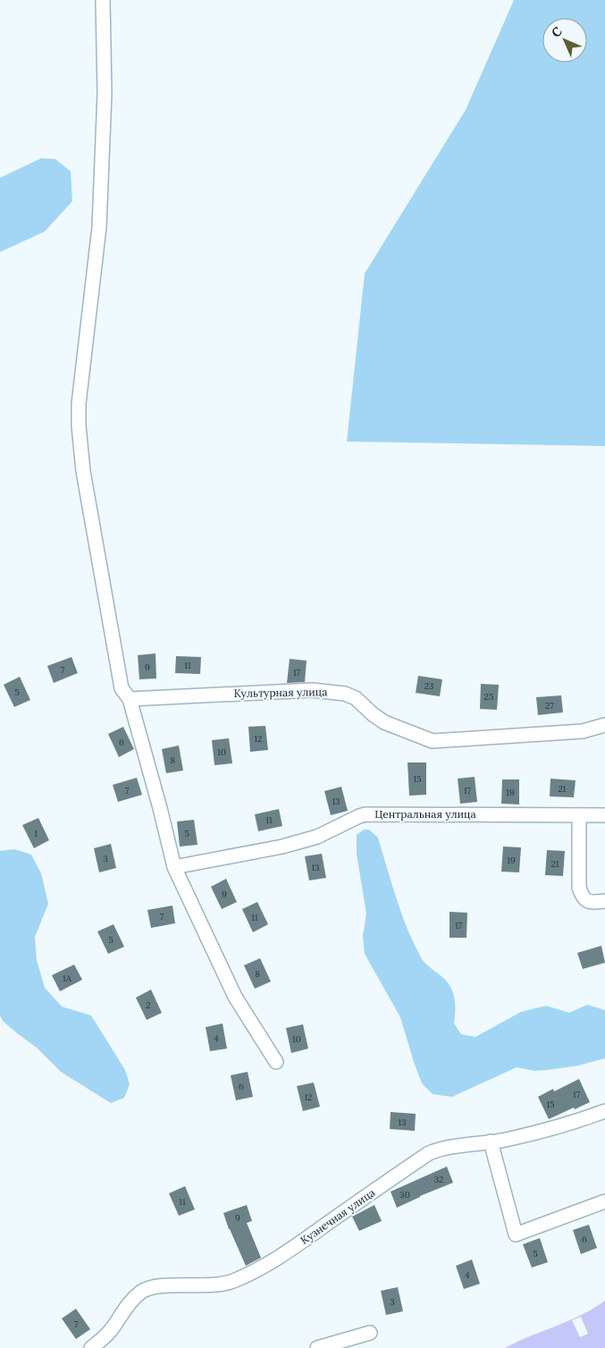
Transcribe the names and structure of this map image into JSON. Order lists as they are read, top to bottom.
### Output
{
  "streets": {
    "street": ["Культурная улица", "Центральная улица", "Кузнечная улица"]
  },
  "house_numbers": [
    "11",
    "9",
    "7",
    "17",
    "23",
    "5",
    "25",
    "27",
    "12",
    "6",
    "10",
    "8",
    "15",
    "21",
    "7",
    "17",
    "19",
    "13",
    "11",
    "1",
    "5",
    "3",
    "19",
    "21",
    "13",
    "9",
    "7",
    "11",
    "17",
    "5",
    "8",
    "1А",
    "2",
    "4",
    "10",
    "6",
    "17",
    "12",
    "15",
    "13",
    "32",
    "30",
    "11",
    "9",
    "6",
    "5",
    "4",
    "3",
    "7"
  ],
  "north": "top left"
}
